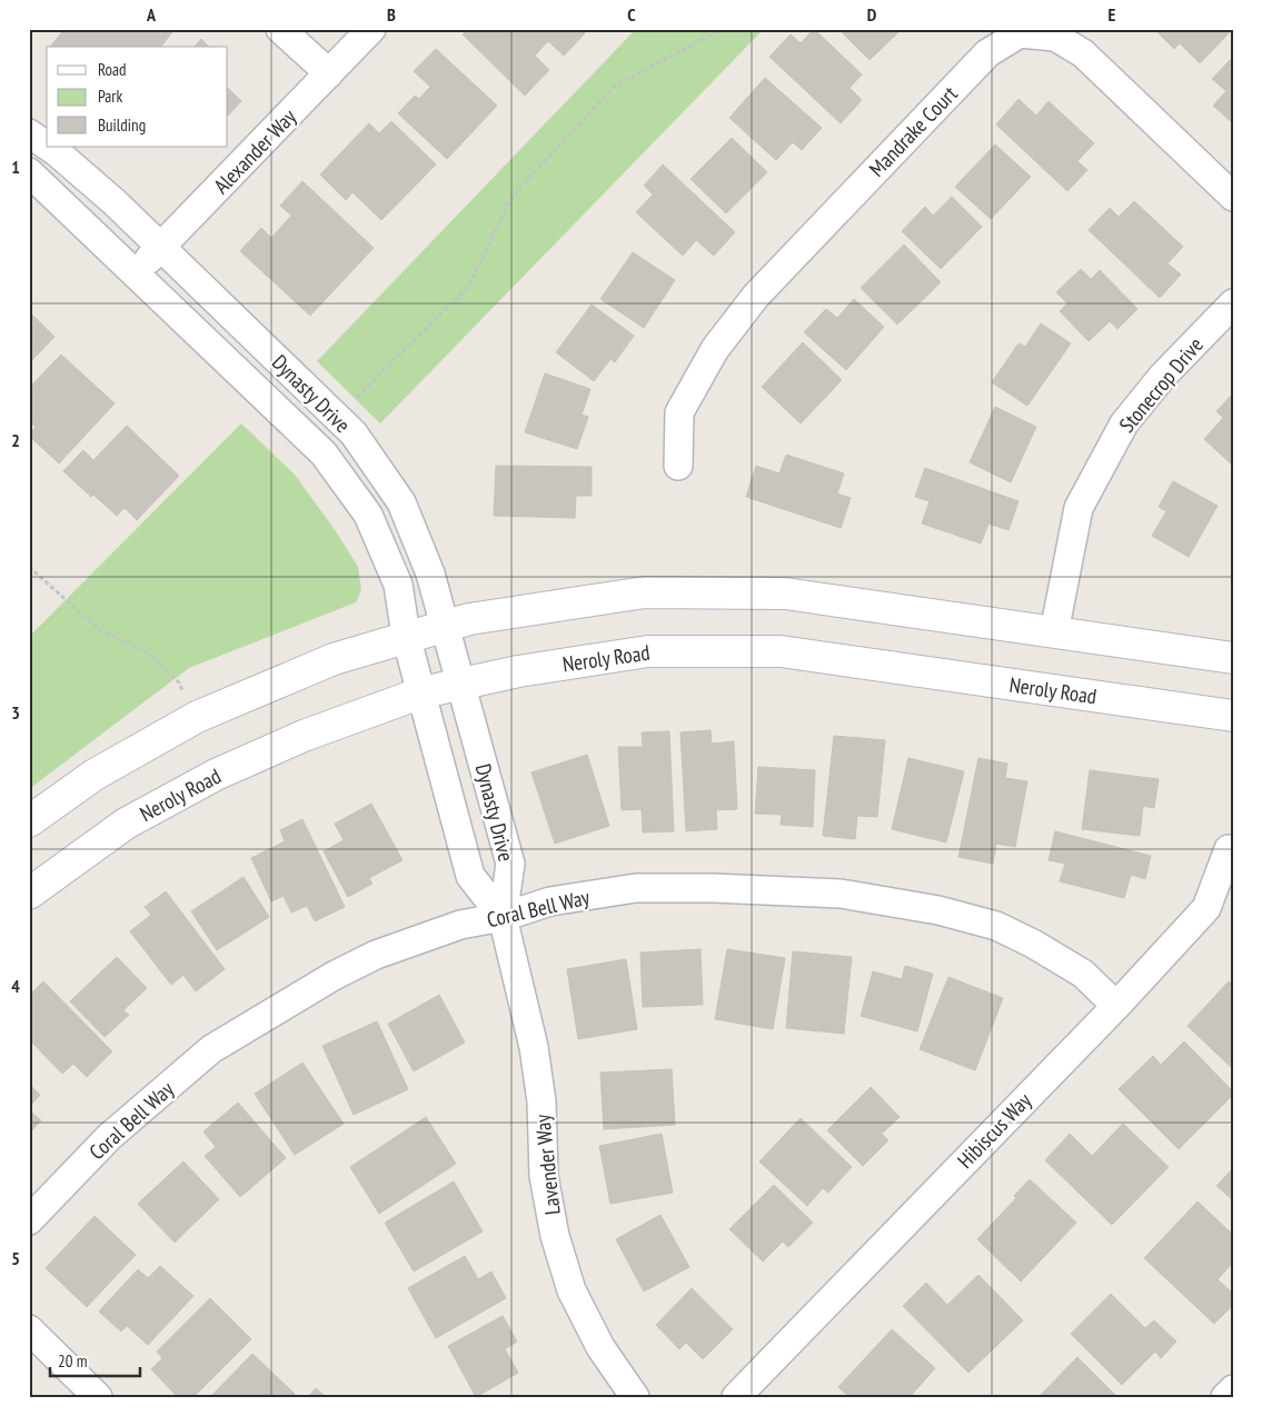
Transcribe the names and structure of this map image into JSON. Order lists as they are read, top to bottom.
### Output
{
  "streets": {
    "street": [
      "Mandrake Court",
      "Alexander Way",
      "Stonecrop Drive",
      "Dynasty Drive",
      "Neroly Road",
      "Coral Bell Way",
      "Hibiscus Way",
      "Lavender Way"
    ]
  },
  "crossings": [
    ["Alexander Way", "Dynasty Drive"],
    ["Dynasty Drive", "Neroly Road"],
    ["Dynasty Drive", "Coral Bell Way"],
    ["Dynasty Drive", "Lavender Way"],
    ["Coral Bell Way", "Hibiscus Way"],
    ["Coral Bell Way", "Lavender Way"]
  ],
  "legend": ["Road", "Park", "Building"],
  "scale_bar": "20 m",
  "grid": {
    "columns": [
      "A",
      "B",
      "C",
      "D",
      "E"
    ],
    "rows": [
      "1",
      "2",
      "3",
      "4",
      "5"
    ]
  }
}
